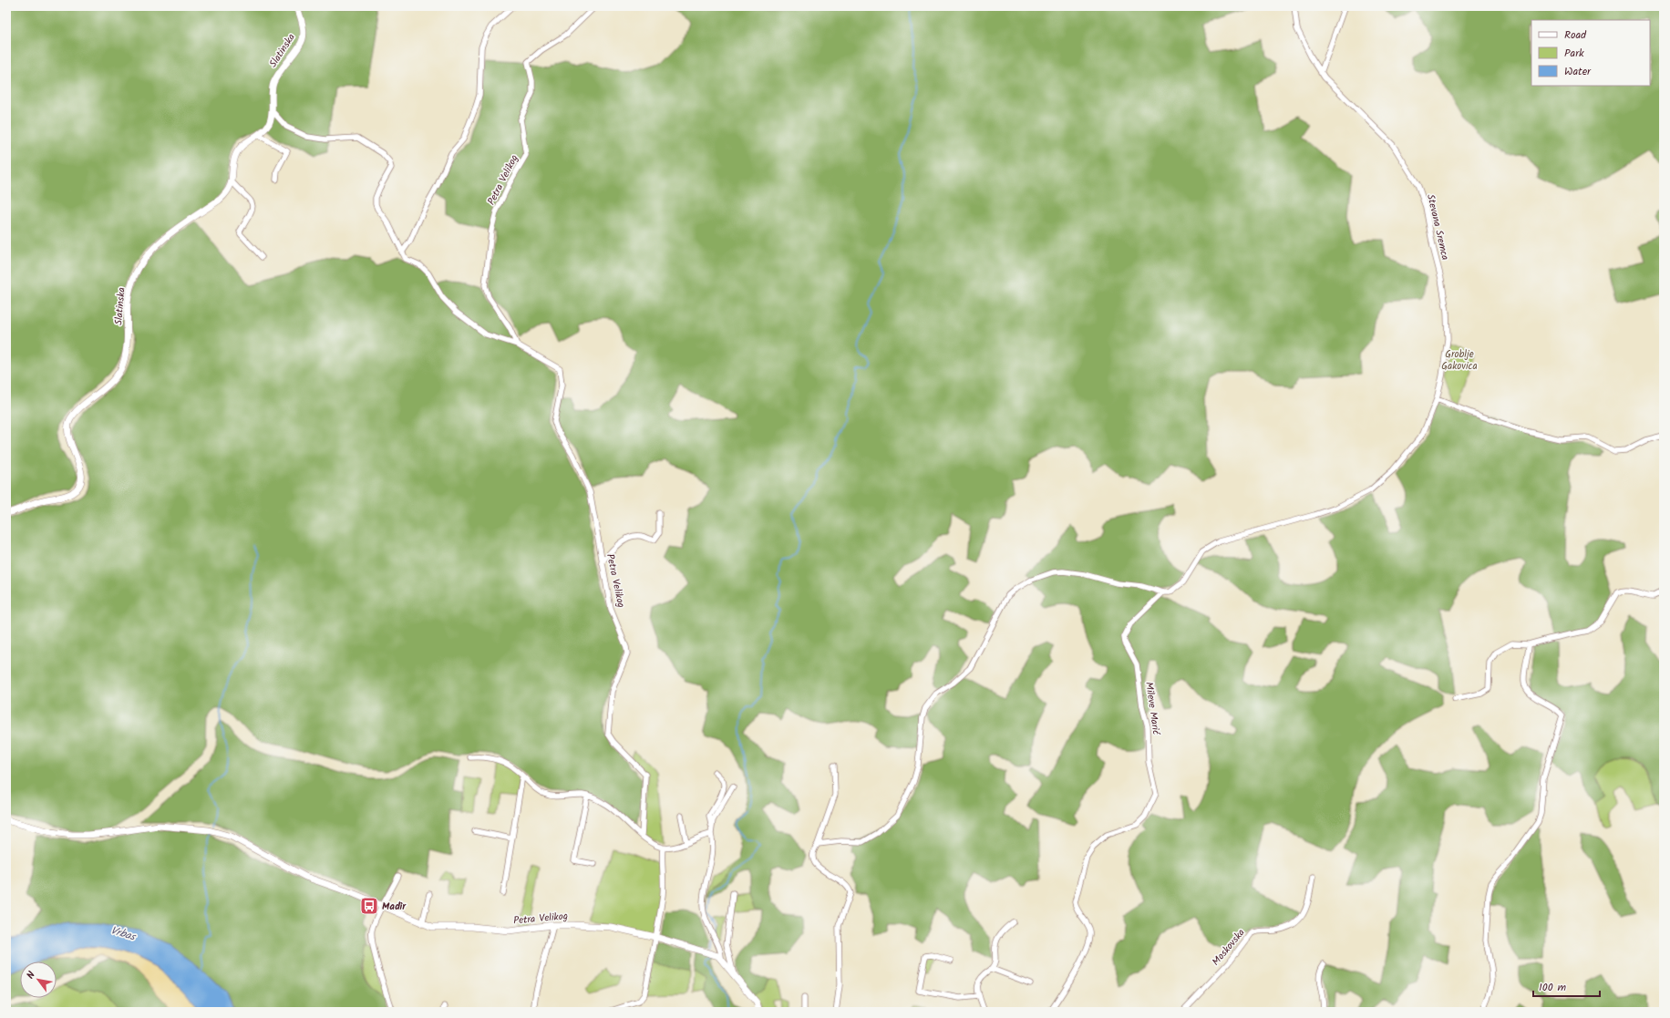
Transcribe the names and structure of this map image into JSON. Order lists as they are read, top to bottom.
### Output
{
  "streets": {
    "street": [
      "Slatinska",
      "Petra Velikog",
      "Stevana Sremca",
      "Mileve Marić",
      "Moskovska"
    ]
  },
  "crossings": [
    ["Slatinska", "Petra Velikog"],
    ["Stevana Sremca", "Mileve Marić"]
  ],
  "water": ["Vrbas"],
  "parks": ["Groblje Gakovica"],
  "places": {
    "bus stop": ["Mađir"]
  },
  "legend": ["Road", "Park", "Water"],
  "scale_bar": "100 m",
  "north": "top left"
}
